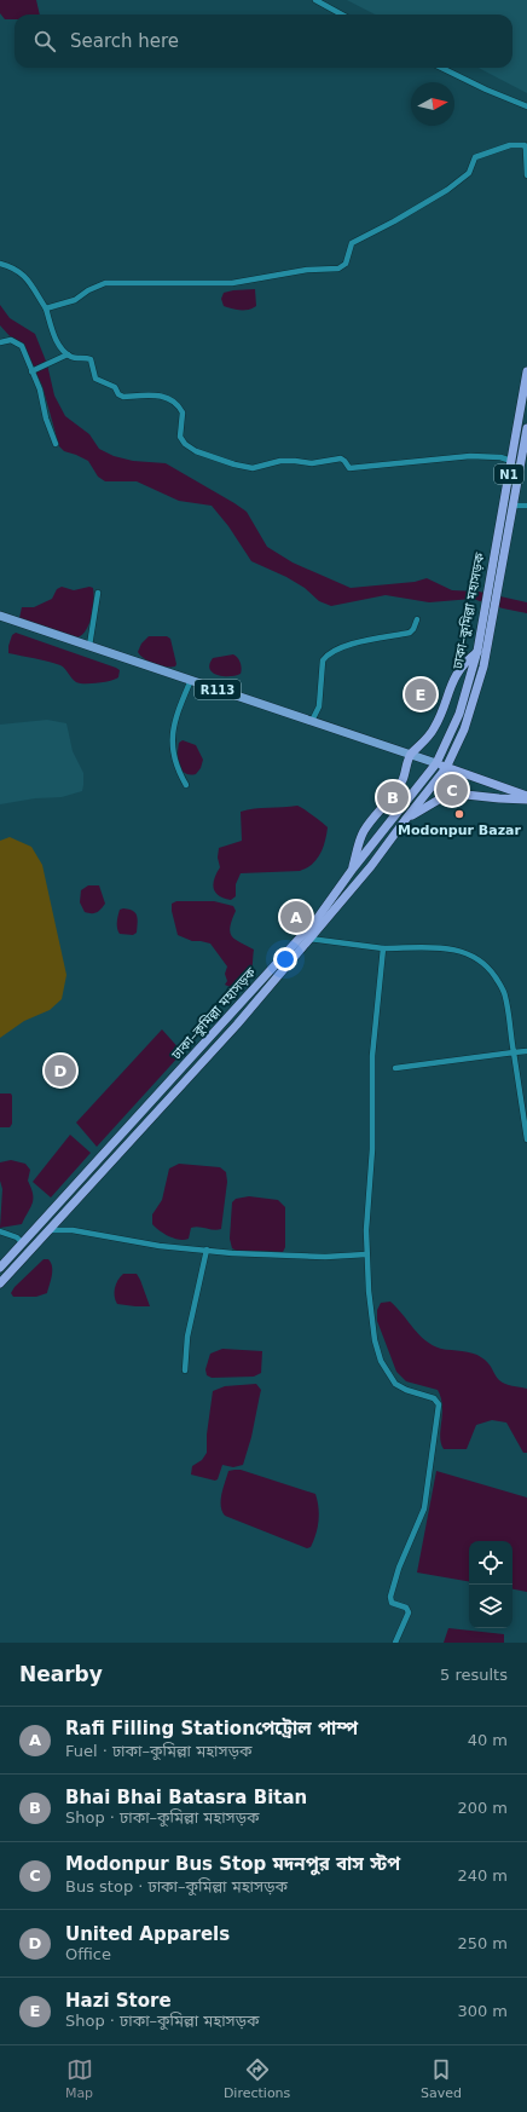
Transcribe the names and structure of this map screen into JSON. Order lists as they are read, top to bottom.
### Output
{
  "streets": {
    "highway": ["N1", "ঢাকা–কুমিল্লা মহাসড়ক"],
    "main road": ["R113"]
  },
  "crossings": [
    ["ঢাকা–কুমিল্লা মহাসড়ক", "R113"]
  ],
  "places": ["Modonpur Bazar"],
  "north": "right",
  "page": {
    "search": "Search here",
    "pins": [
      "E",
      "C",
      "B",
      "A",
      "D"
    ],
    "heading": ["Nearby", "5 results"],
    "list": [
      {
        "mark": "A",
        "name": "Rafi Filling Stationপেট্রোল পাম্প",
        "note": "Fuel · ঢাকা–কুমিল্লা মহাসড়ক",
        "value": "40 m"
      },
      {
        "mark": "B",
        "name": "Bhai Bhai Batasra Bitan",
        "note": "Shop · ঢাকা–কুমিল্লা মহাসড়ক",
        "value": "200 m"
      },
      {
        "mark": "C",
        "name": "Modonpur Bus Stop মদনপুর বাস স্টপ",
        "note": "Bus stop · ঢাকা–কুমিল্লা মহাসড়ক",
        "value": "240 m"
      },
      {
        "mark": "D",
        "name": "United Apparels",
        "note": "Office",
        "value": "250 m"
      },
      {
        "mark": "E",
        "name": "Hazi Store",
        "note": "Shop · ঢাকা–কুমিল্লা মহাসড়ক",
        "value": "300 m"
      }
    ],
    "nav": ["Map", "Directions", "Saved"]
  }
}
